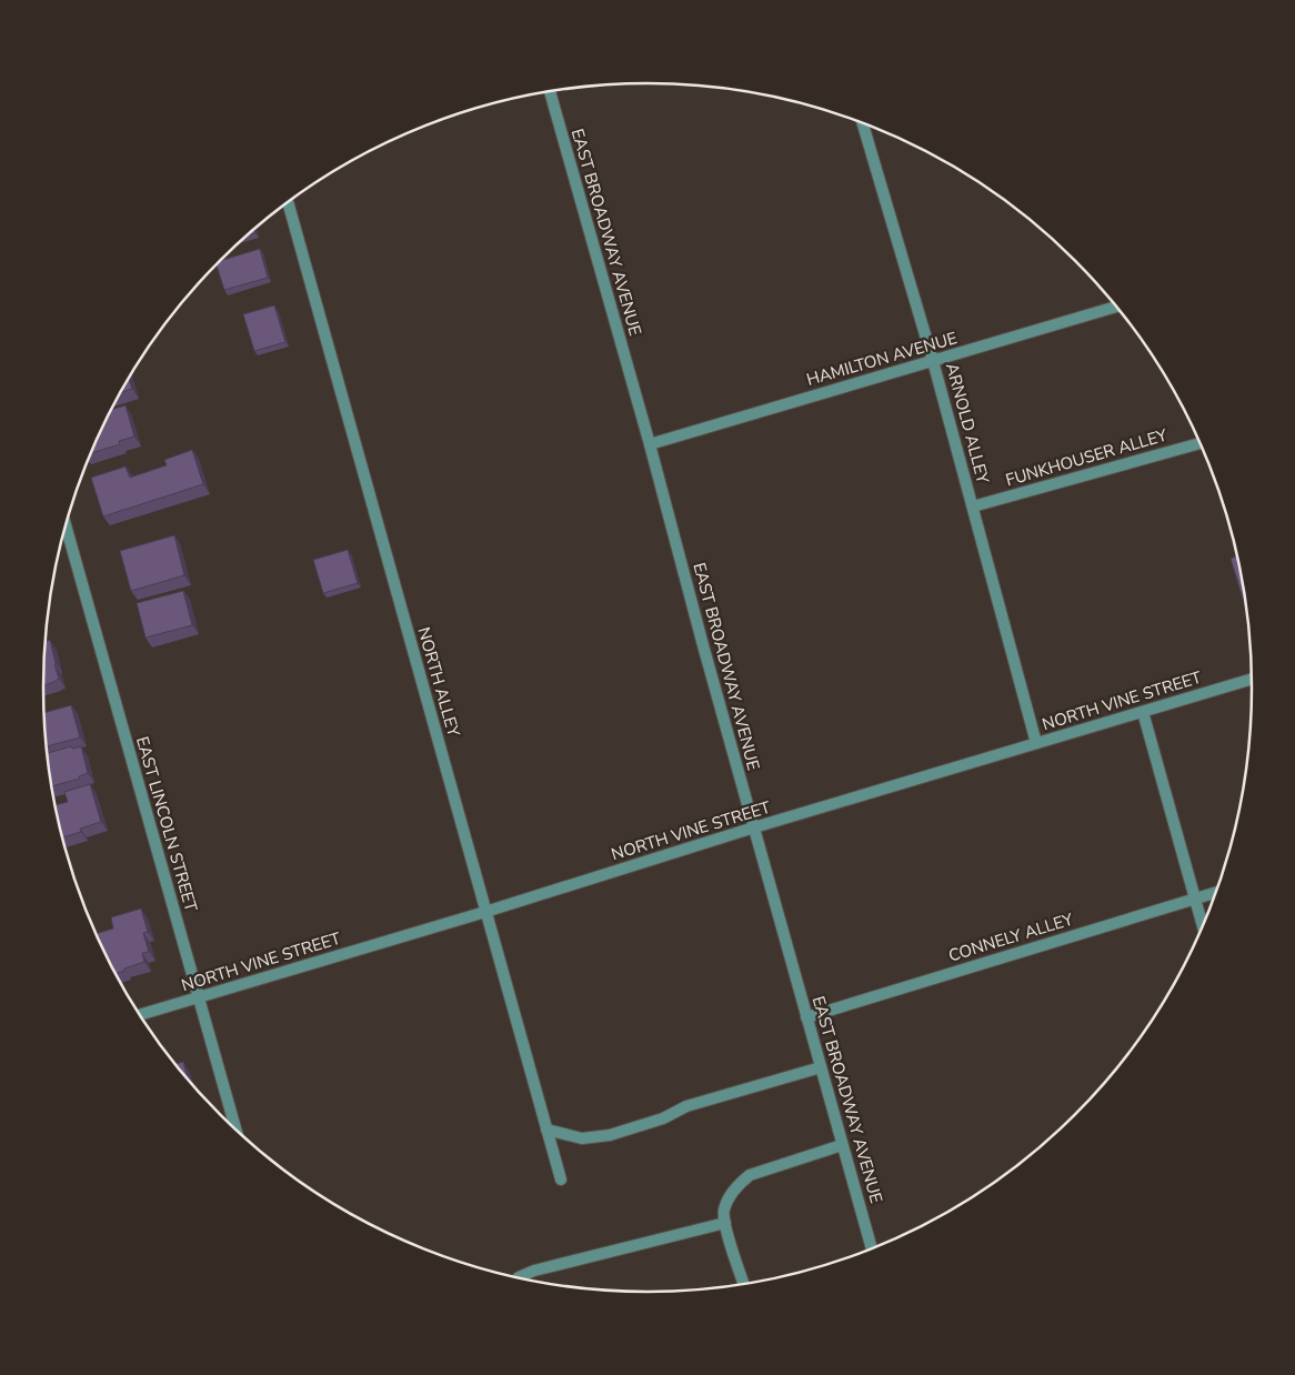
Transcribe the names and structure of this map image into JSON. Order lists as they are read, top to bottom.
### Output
{
  "streets": {
    "street": [
      "EAST BROADWAY AVENUE",
      "HAMILTON AVENUE",
      "ARNOLD ALLEY",
      "FUNKHOUSER ALLEY",
      "NORTH ALLEY",
      "NORTH VINE STREET",
      "EAST LINCOLN STREET",
      "CONNELY ALLEY"
    ]
  },
  "crossings": [
    ["EAST BROADWAY AVENUE", "HAMILTON AVENUE"],
    ["EAST BROADWAY AVENUE", "NORTH VINE STREET"],
    ["EAST BROADWAY AVENUE", "CONNELY ALLEY"],
    ["HAMILTON AVENUE", "ARNOLD ALLEY"],
    ["ARNOLD ALLEY", "FUNKHOUSER ALLEY"],
    ["ARNOLD ALLEY", "NORTH VINE STREET"],
    ["NORTH ALLEY", "NORTH VINE STREET"],
    ["NORTH VINE STREET", "EAST LINCOLN STREET"]
  ]
}
